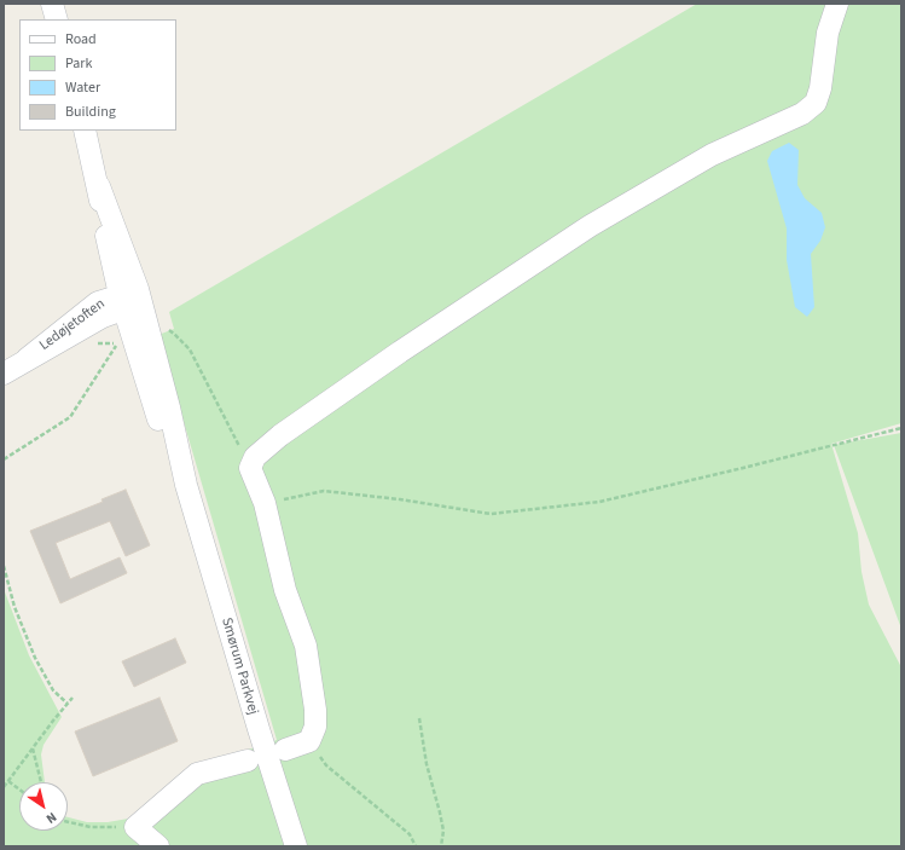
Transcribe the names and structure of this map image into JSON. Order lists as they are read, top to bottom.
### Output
{
  "streets": {
    "street": ["Ledøjetoften", "Smørum Parkvej"]
  },
  "crossings": [
    ["Ledøjetoften", "Smørum Parkvej"]
  ],
  "legend": [
    "Road",
    "Park",
    "Water",
    "Building"
  ],
  "north": "bottom right"
}
